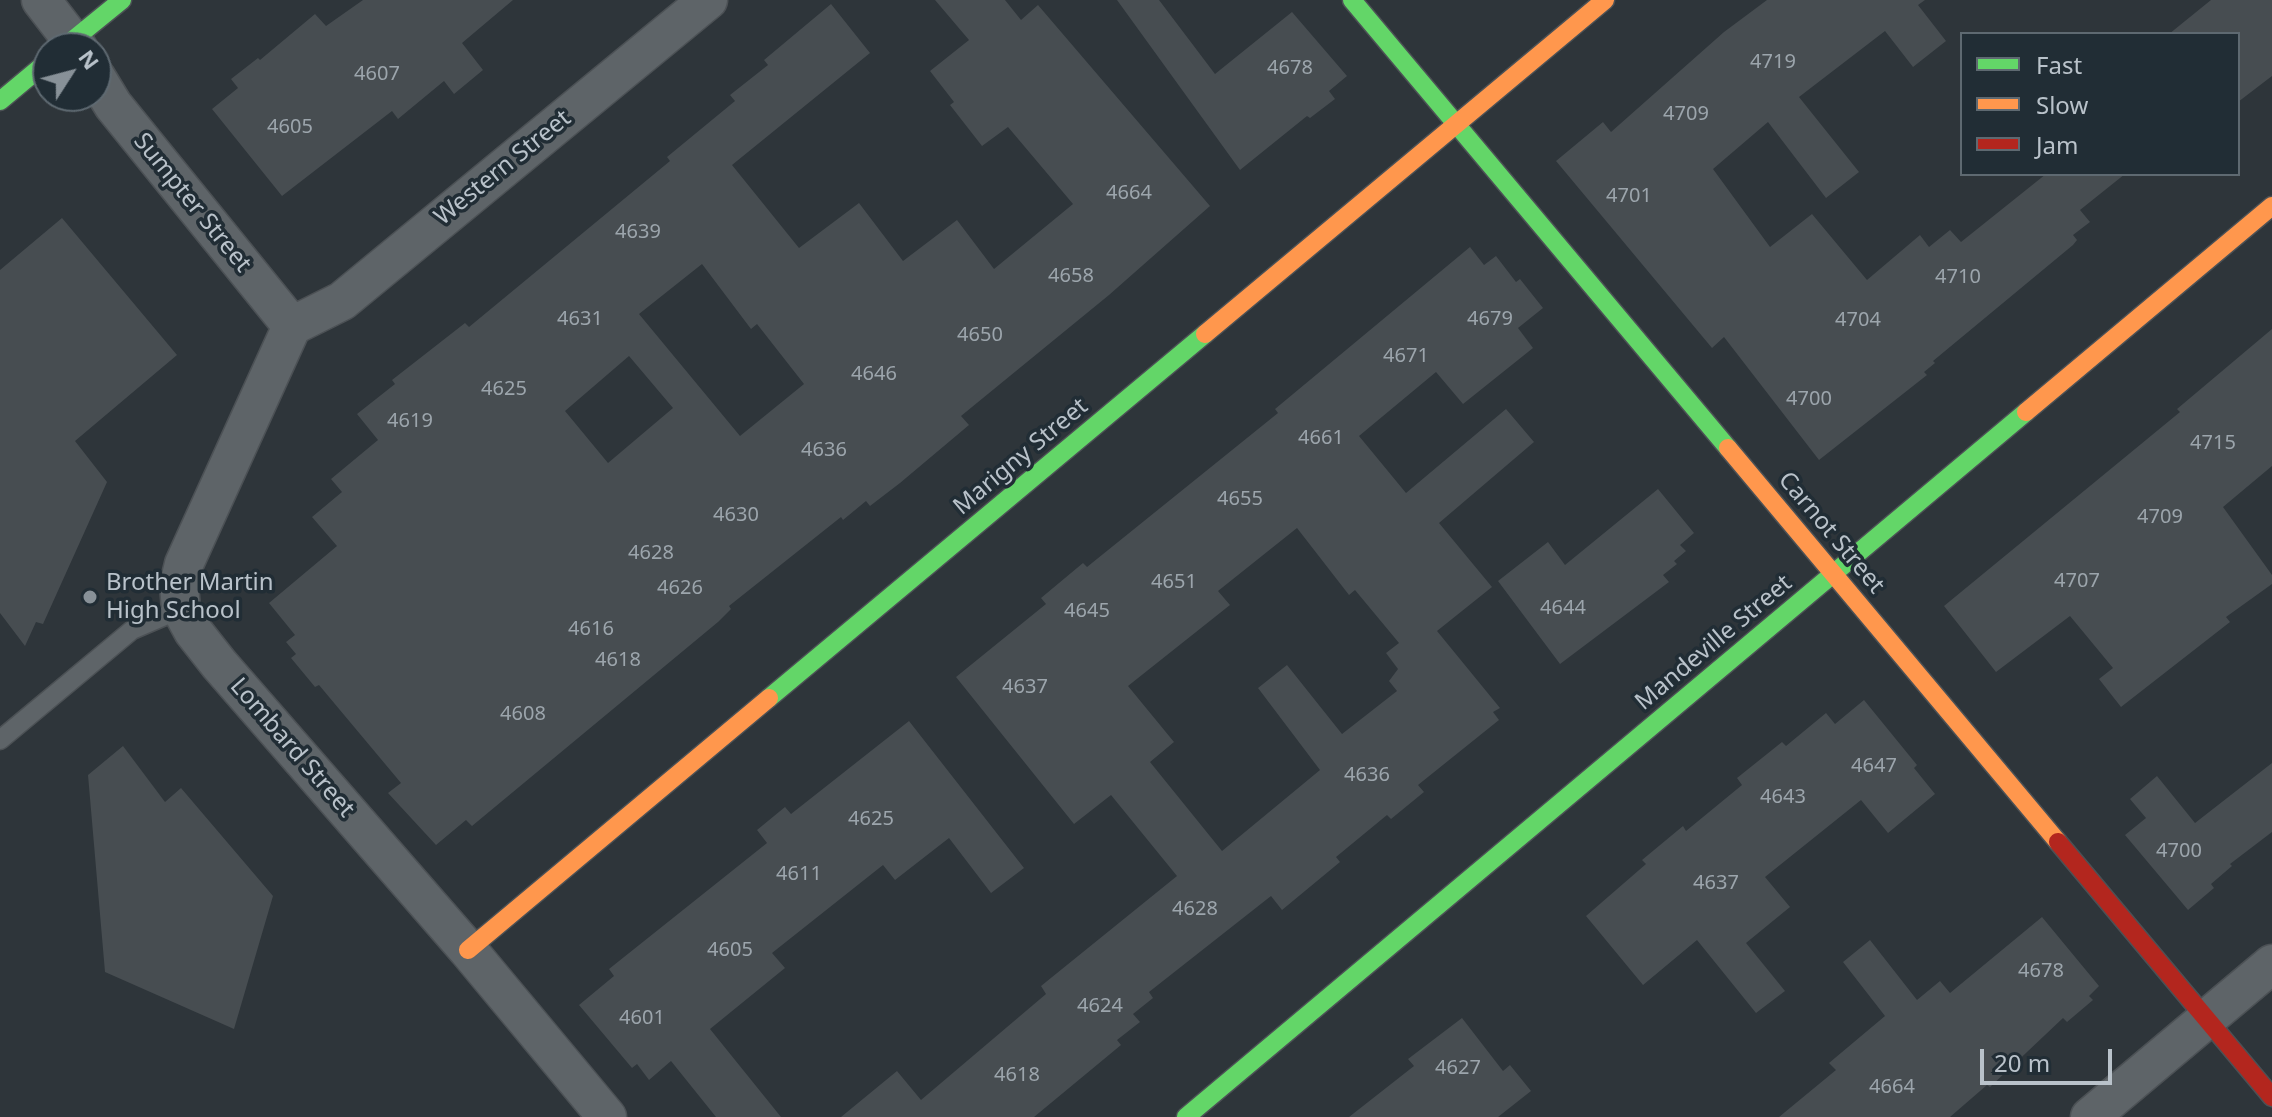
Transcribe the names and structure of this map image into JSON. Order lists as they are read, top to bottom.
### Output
{
  "streets": {
    "street": [
      "Western Street",
      "Sumpter Street",
      "Marigny Street",
      "Carnot Street",
      "Mandeville Street",
      "Lombard Street"
    ]
  },
  "crossings": [
    ["Western Street", "Sumpter Street"],
    ["Marigny Street", "Carnot Street"],
    ["Marigny Street", "Lombard Street"],
    ["Carnot Street", "Mandeville Street"]
  ],
  "places": ["Brother Martin High School"],
  "house_numbers": [
    "4719",
    "4678",
    "4607",
    "4709",
    "4605",
    "4664",
    "4701",
    "4639",
    "4658",
    "4710",
    "4631",
    "4679",
    "4704",
    "4650",
    "4671",
    "4646",
    "4625",
    "4700",
    "4619",
    "4661",
    "4715",
    "4636",
    "4655",
    "4630",
    "4709",
    "4628",
    "4707",
    "4651",
    "4626",
    "4644",
    "4645",
    "4616",
    "4618",
    "4637",
    "4608",
    "4647",
    "4636",
    "4643",
    "4625",
    "4700",
    "4611",
    "4637",
    "4628",
    "4605",
    "4678",
    "4624",
    "4601",
    "4627",
    "4618",
    "4664"
  ],
  "legend": ["Fast", "Slow", "Jam"],
  "scale_bar": "20 m",
  "north": "top right"
}
